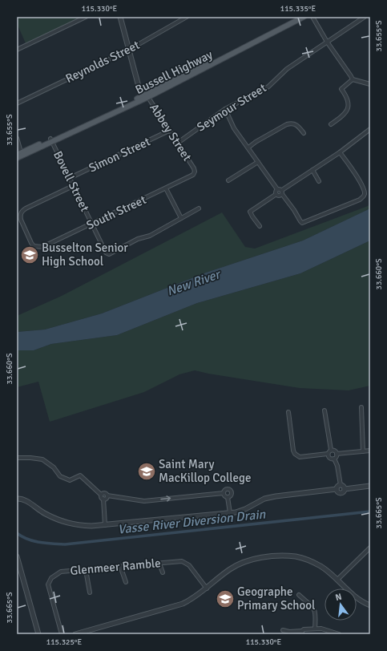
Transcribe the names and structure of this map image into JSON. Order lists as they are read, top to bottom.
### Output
{
  "streets": {
    "main road": ["Bussell Highway"],
    "street": [
      "Reynolds Street",
      "Seymour Street",
      "Abbey Street",
      "Simon Street",
      "Bovell Street",
      "South Street",
      "Glenmeer Ramble"
    ]
  },
  "crossings": [
    ["Bussell Highway", "Abbey Street"],
    ["Bussell Highway", "Bovell Street"],
    ["Seymour Street", "Abbey Street"],
    ["Abbey Street", "Simon Street"],
    ["Abbey Street", "South Street"],
    ["Simon Street", "Bovell Street"],
    ["Bovell Street", "South Street"]
  ],
  "water": ["New River", "Vasse River Diversion Drain"],
  "places": {
    "school or university": ["Busselton Senior High School", "Saint Mary MacKillop College", "Geographe Primary School"]
  },
  "north": "top",
  "coordinates": [
    "115.330°E",
    "115.335°E",
    "33.655°S",
    "33.660°S",
    "33.665°S",
    "115.325°E"
  ]
}
